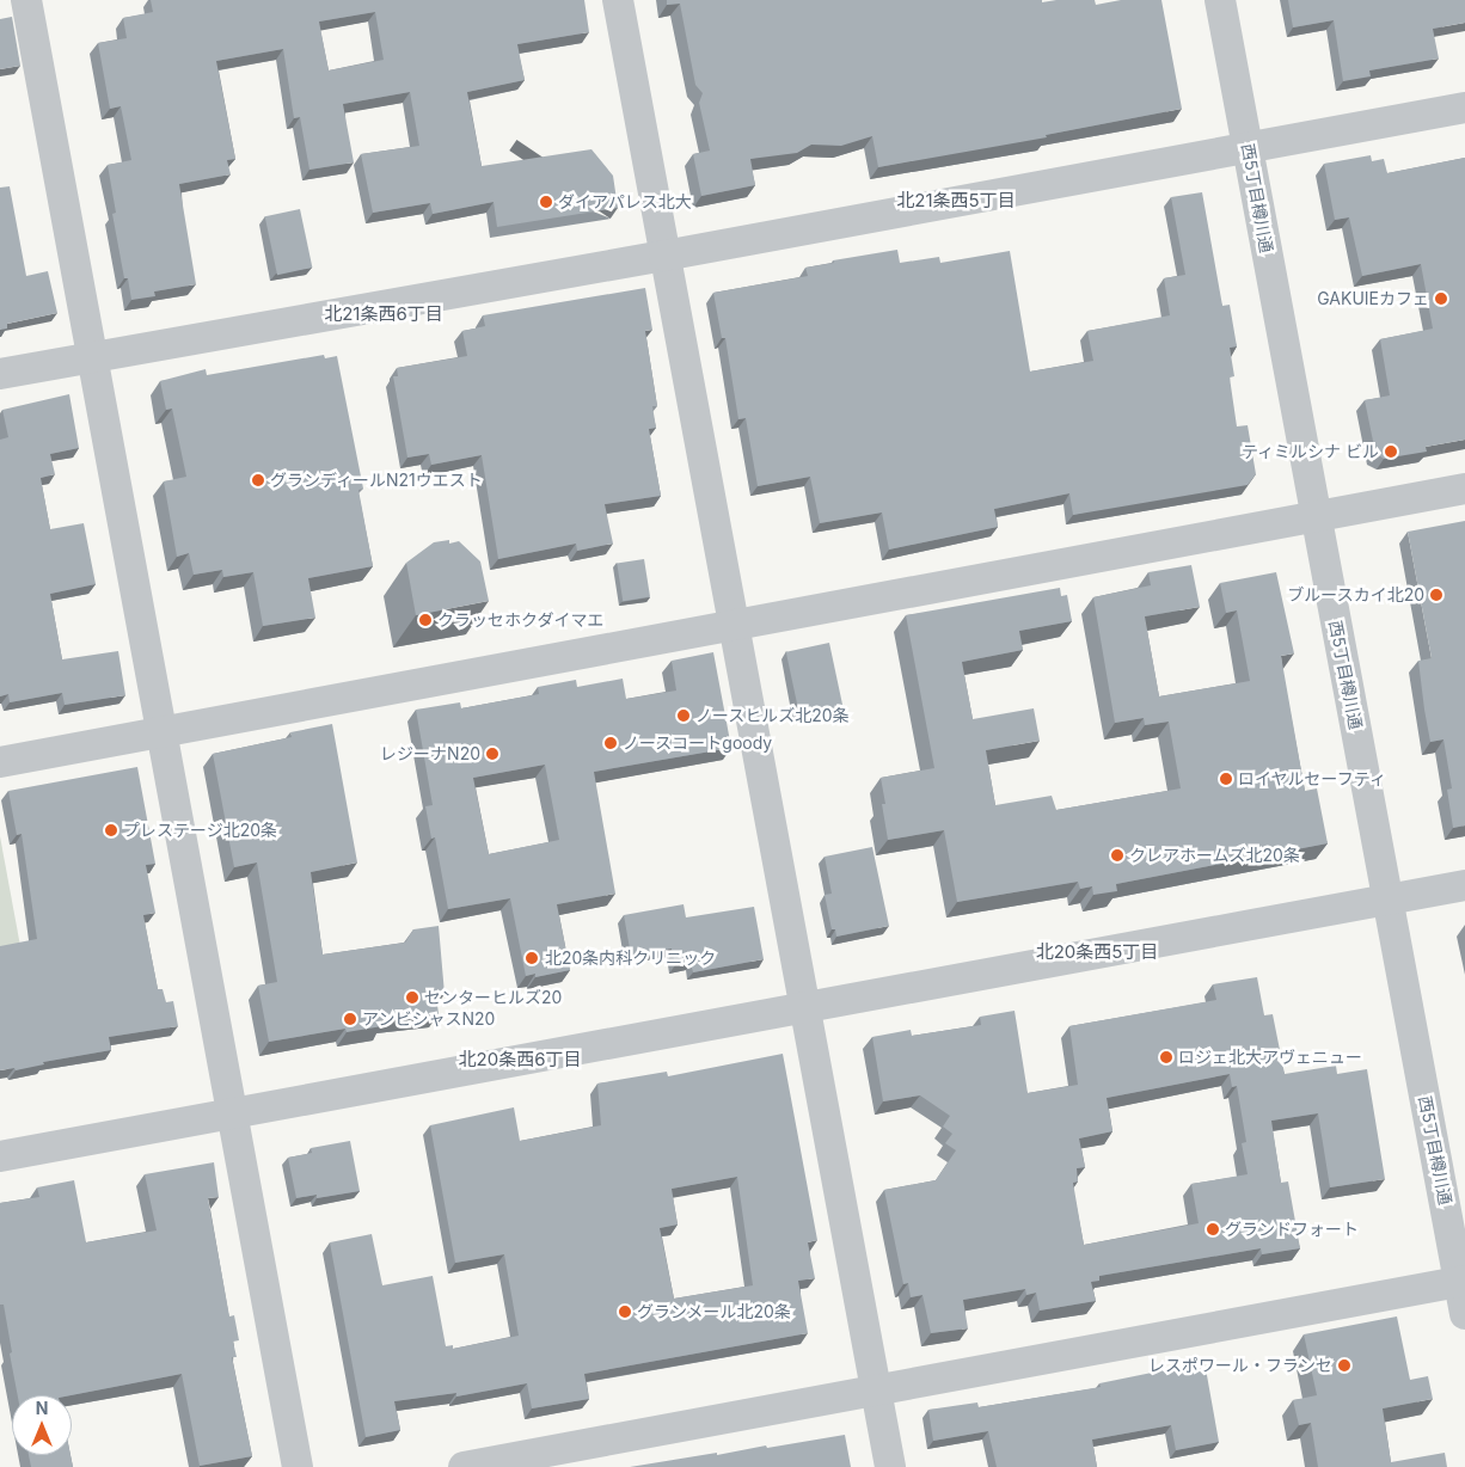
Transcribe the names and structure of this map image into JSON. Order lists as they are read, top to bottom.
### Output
{
  "streets": {
    "street": ["西5丁目樽川通"]
  },
  "districts": [
    "北21条西5丁目",
    "北21条西6丁目",
    "北20条西5丁目",
    "北20条西6丁目"
  ],
  "places": [
    "ダイアパレス北大",
    "GAKUIEカフェ",
    "ティミルシナ ビル",
    "グランディールN21ウエスト",
    "ブルースカイ北20",
    "クラッセホクダイマエ",
    "ノースヒルズ北20条",
    "ノースコートgoody",
    "レジーナN20",
    "ロイヤルセーフティ",
    "プレステージ北20条",
    "クレアホームズ北20条",
    "北20条内科クリニック",
    "センターヒルズ20",
    "アンビシャスN20",
    "ロジェ北大アヴェニュー",
    "グランドフォート",
    "グランメール北20条",
    "レスポワール・フランセ"
  ],
  "north": "top"
}
